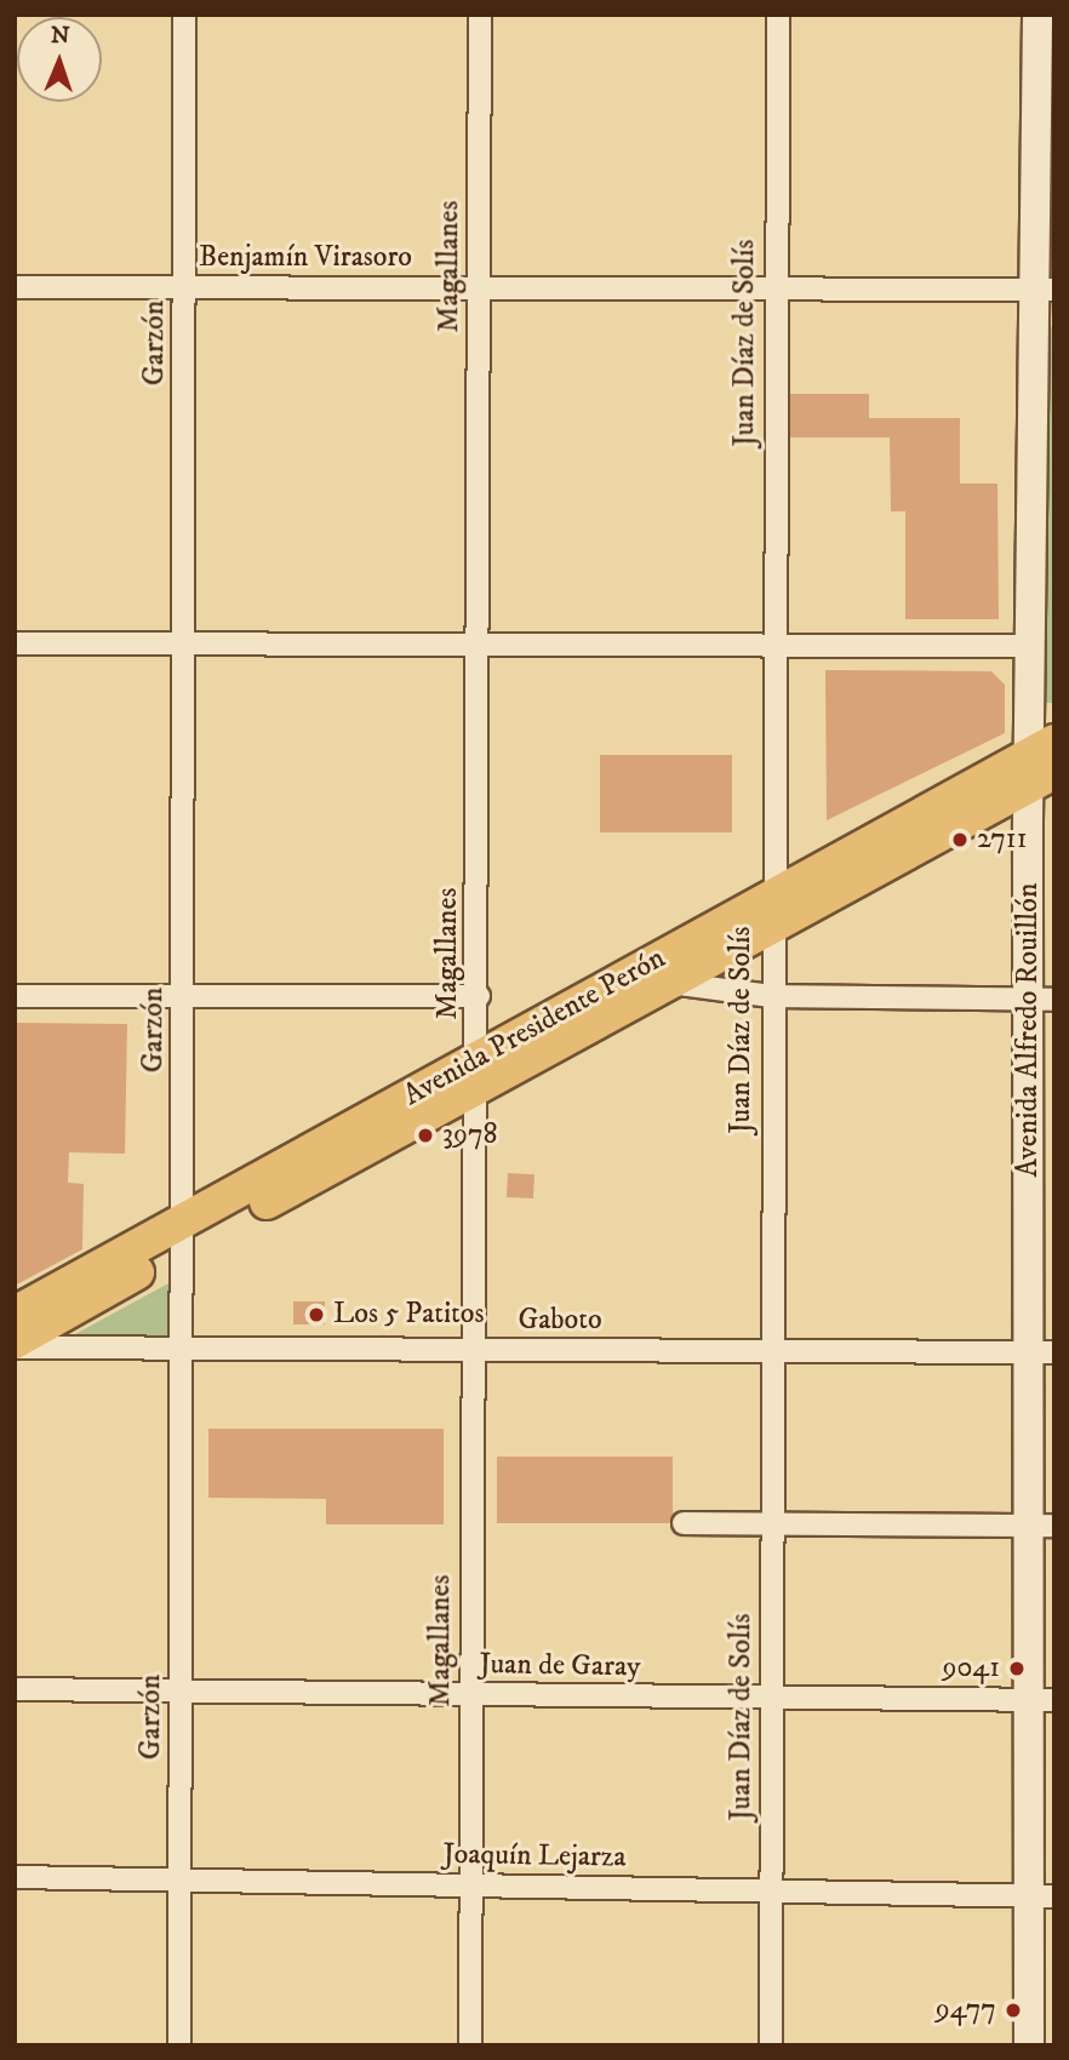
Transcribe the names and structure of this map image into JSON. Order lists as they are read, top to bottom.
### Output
{
  "streets": {
    "main road": ["Avenida Presidente Perón"],
    "street": [
      "Benjamín Virasoro",
      "Magallanes",
      "Garzón",
      "Juan Díaz de Solís",
      "Avenida Alfredo Rouillón",
      "Gaboto",
      "Juan de Garay",
      "Joaquín Lejarza"
    ]
  },
  "crossings": [
    ["Benjamín Virasoro", "Magallanes"],
    ["Benjamín Virasoro", "Garzón"],
    ["Benjamín Virasoro", "Juan Díaz de Solís"],
    ["Benjamín Virasoro", "Avenida Alfredo Rouillón"],
    ["Magallanes", "Avenida Presidente Perón"],
    ["Magallanes", "Gaboto"],
    ["Magallanes", "Juan de Garay"],
    ["Magallanes", "Joaquín Lejarza"],
    ["Garzón", "Avenida Presidente Perón"],
    ["Garzón", "Gaboto"],
    ["Garzón", "Juan de Garay"],
    ["Garzón", "Joaquín Lejarza"],
    ["Juan Díaz de Solís", "Avenida Presidente Perón"],
    ["Juan Díaz de Solís", "Gaboto"],
    ["Juan Díaz de Solís", "Juan de Garay"],
    ["Juan Díaz de Solís", "Joaquín Lejarza"],
    ["Avenida Presidente Perón", "Avenida Alfredo Rouillón"],
    ["Avenida Presidente Perón", "Gaboto"],
    ["Avenida Alfredo Rouillón", "Gaboto"],
    ["Avenida Alfredo Rouillón", "Juan de Garay"],
    ["Avenida Alfredo Rouillón", "Joaquín Lejarza"]
  ],
  "places": [
    "2711",
    "3978",
    "Los 5 Patitos",
    "9041",
    "9477"
  ],
  "north": "top"
}
